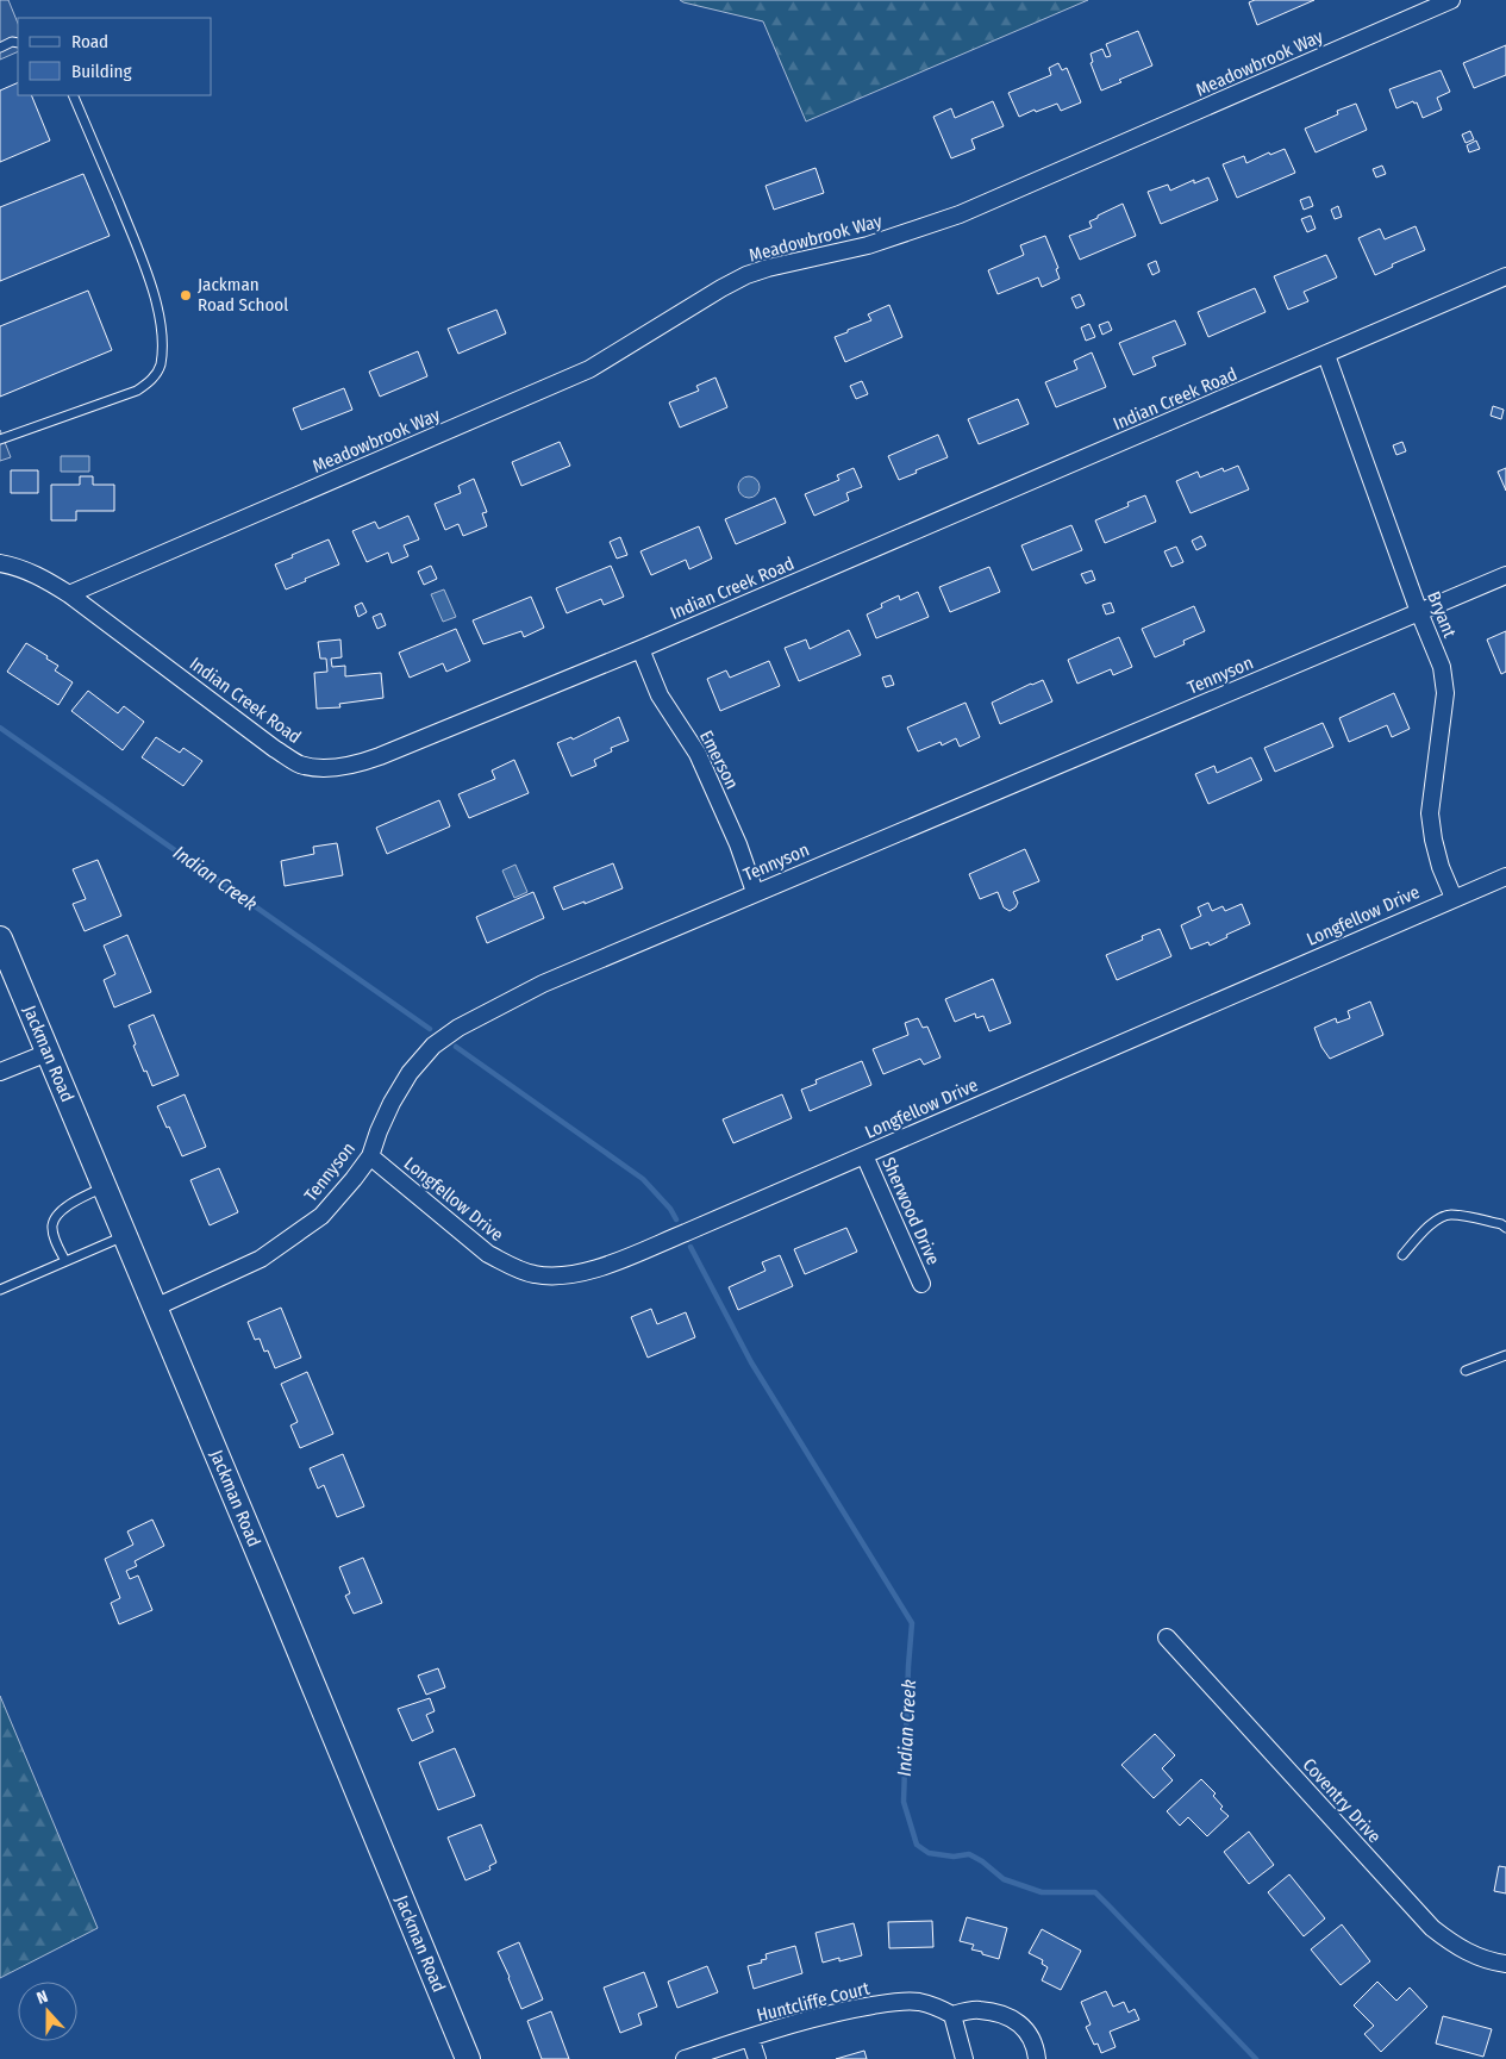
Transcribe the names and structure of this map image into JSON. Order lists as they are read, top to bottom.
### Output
{
  "streets": {
    "street": [
      "Meadowbrook Way",
      "Indian Creek Road",
      "Bryant",
      "Tennyson",
      "Emerson",
      "Longfellow Drive",
      "Jackman Road",
      "Sherwood Drive",
      "Coventry Drive",
      "Huntcliffe Court"
    ]
  },
  "crossings": [
    ["Meadowbrook Way", "Indian Creek Road"],
    ["Indian Creek Road", "Bryant"],
    ["Indian Creek Road", "Emerson"],
    ["Bryant", "Tennyson"],
    ["Bryant", "Longfellow Drive"],
    ["Tennyson", "Emerson"],
    ["Tennyson", "Longfellow Drive"],
    ["Tennyson", "Jackman Road"],
    ["Longfellow Drive", "Sherwood Drive"]
  ],
  "water": ["Indian Creek"],
  "places": ["Jackman Road School"],
  "legend": ["Road", "Building"],
  "north": "top"
}
